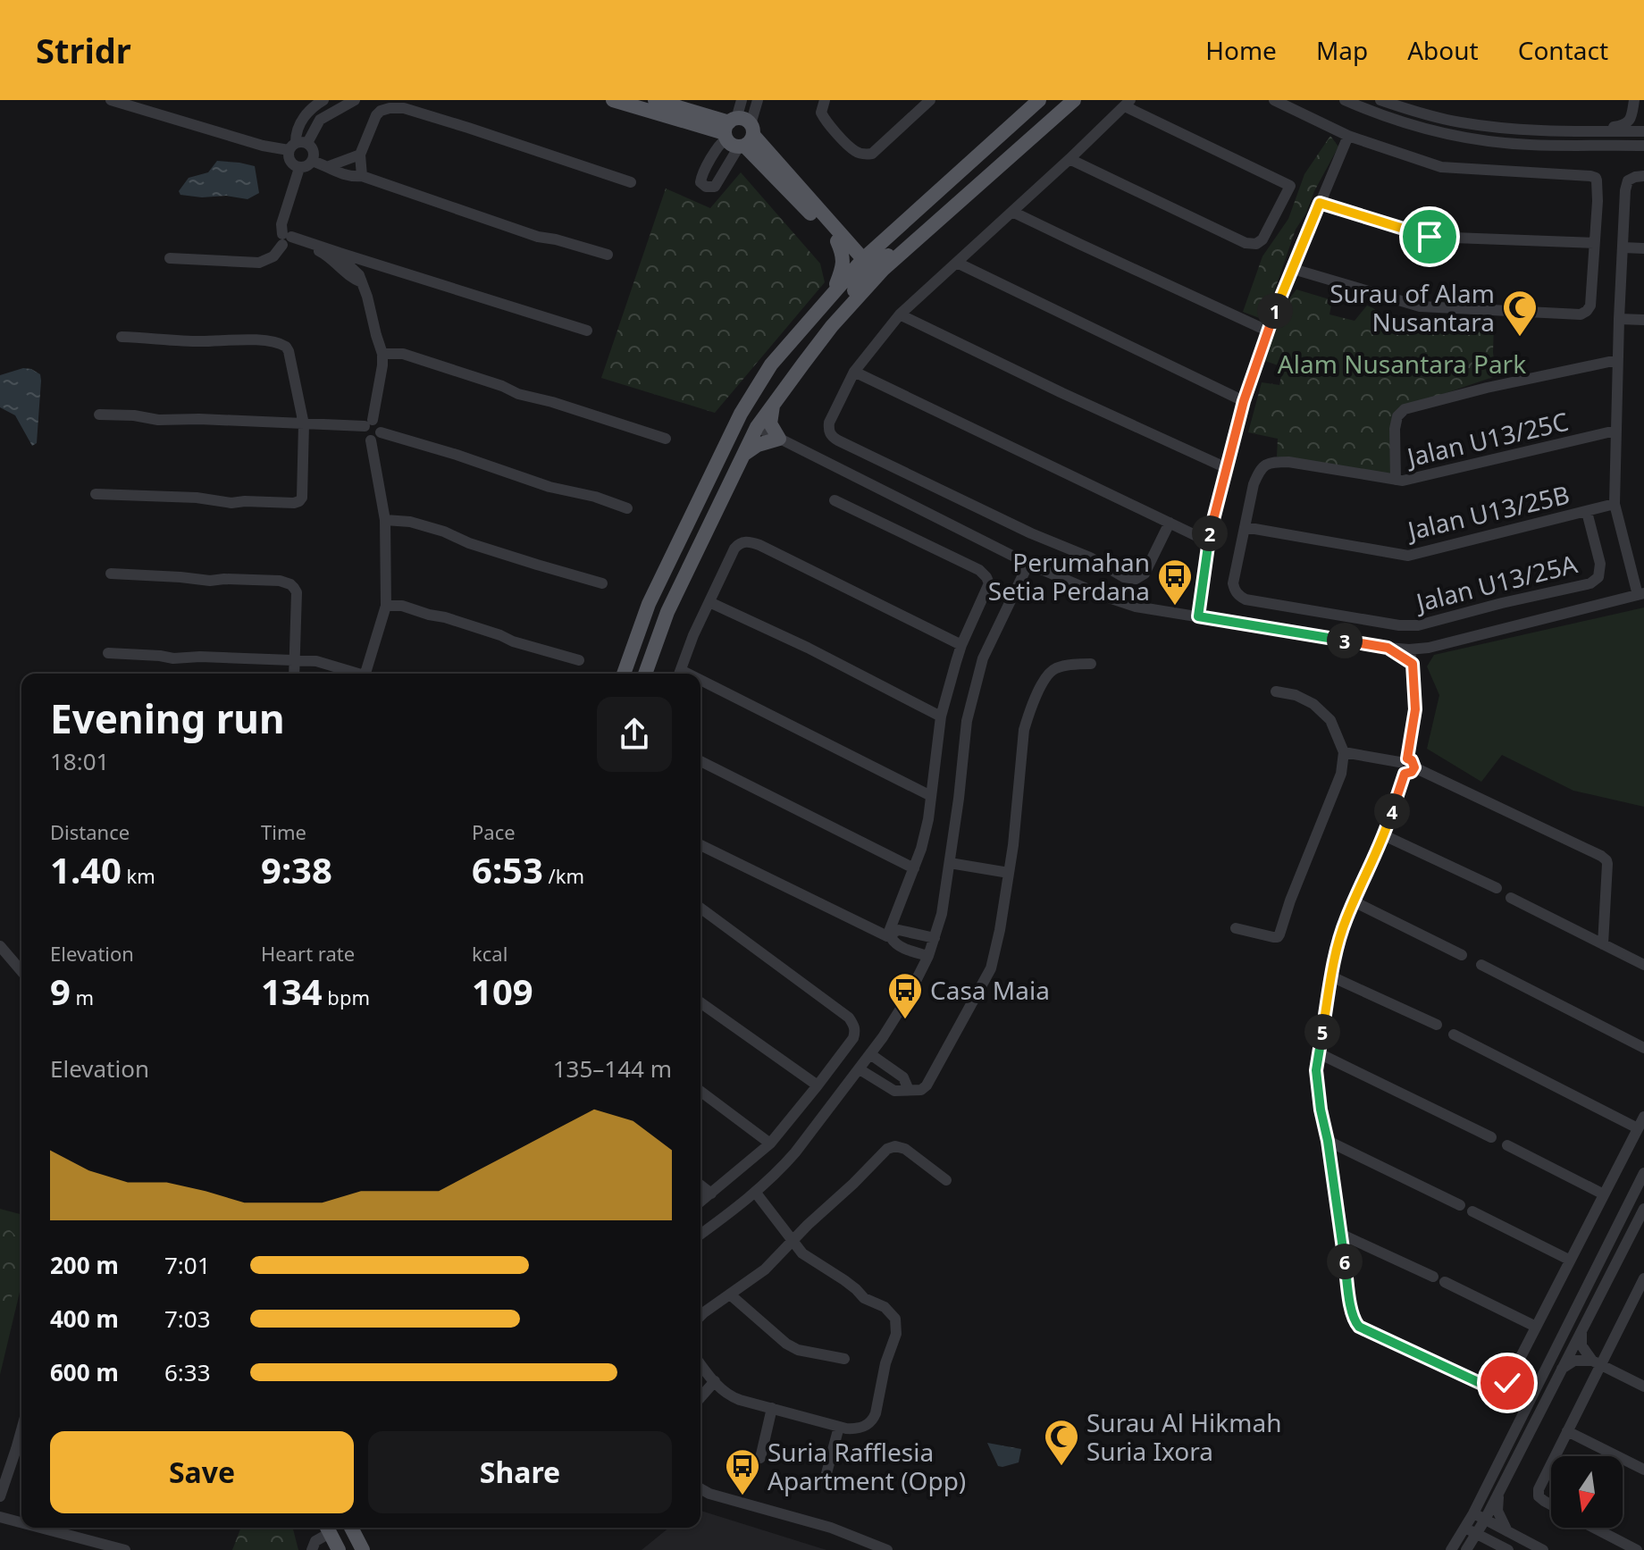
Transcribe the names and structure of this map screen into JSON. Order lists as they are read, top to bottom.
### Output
{
  "streets": {
    "street": ["Jalan U13/25C", "Jalan U13/25B", "Jalan U13/25A"]
  },
  "crossings": [
    ["Jalan U13/25C", "Jalan U13/25B"],
    ["Jalan U13/25C", "Jalan U13/25A"],
    ["Jalan U13/25B", "Jalan U13/25A"]
  ],
  "parks": ["Alam Nusantara Park"],
  "places": {
    "mosque": ["Surau of Alam Nusantara", "Surau Al Hikmah Suria Ixora"],
    "bus stop": ["Perumahan Setia Perdana", "Casa Maia", "Suria Rafflesia Apartment (Opp)"]
  },
  "north": "bottom",
  "page": {
    "header": "Stridr",
    "nav": [
      "Home",
      "Map",
      "About",
      "Contact"
    ],
    "pins": [
      "1",
      "2",
      "3",
      "4",
      "5",
      "6"
    ],
    "heading": ["Evening run", "18:01"],
    "stats": [
      ["Distance", "1.40 km"],
      ["Time", "9:38"],
      ["Pace", "6:53 /km"],
      ["Elevation", "9 m"],
      ["Heart rate", "134 bpm"],
      ["kcal", "109"]
    ],
    "chart": ["Elevation", "135–144 m"],
    "list": [
      {
        "name": "200 m",
        "note": "7:01"
      },
      {
        "name": "400 m",
        "note": "7:03"
      },
      {
        "name": "600 m",
        "note": "6:33"
      }
    ],
    "buttons": ["Save", "Share"]
  }
}
